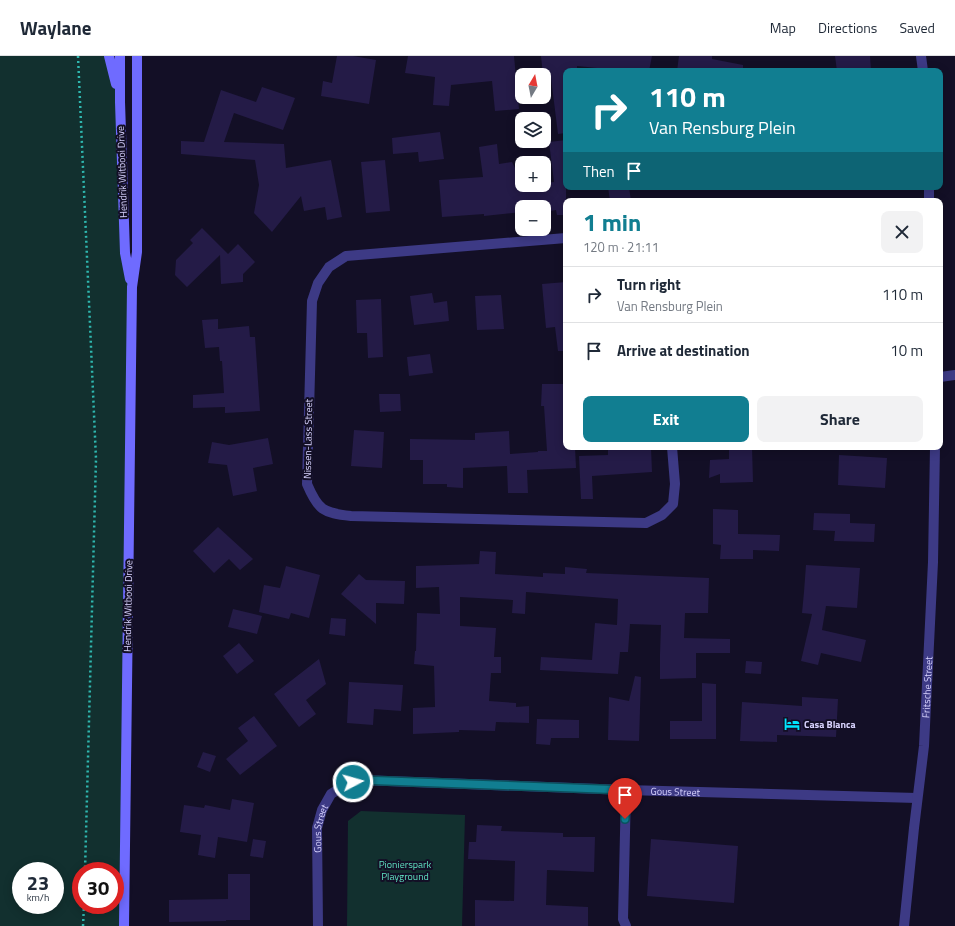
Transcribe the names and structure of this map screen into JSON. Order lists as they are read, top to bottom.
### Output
{
  "streets": {
    "main road": ["Hendrik Witbooi Drive"],
    "street": ["Nissen-Lass Street", "Fritsche Street", "Gous Street"]
  },
  "crossings": [
    ["Fritsche Street", "Gous Street"]
  ],
  "parks": ["Pionierspark Playground"],
  "places": {
    "hotel": ["Casa Blanca"]
  },
  "north": "top",
  "page": {
    "header": "Waylane",
    "nav": ["Map", "Directions", "Saved"],
    "map_buttons": ["+", "−"],
    "turn": ["110 m", "Van Rensburg Plein"],
    "then": "Then",
    "heading": ["1 min", "120 m · 21:11"],
    "list": [
      {
        "name": "Turn right",
        "note": "Van Rensburg Plein",
        "value": "110 m"
      },
      {
        "name": "Arrive at destination",
        "value": "10 m"
      }
    ],
    "buttons": ["Exit", "Share"],
    "speed": "23 km/h",
    "limit": "30"
  }
}
